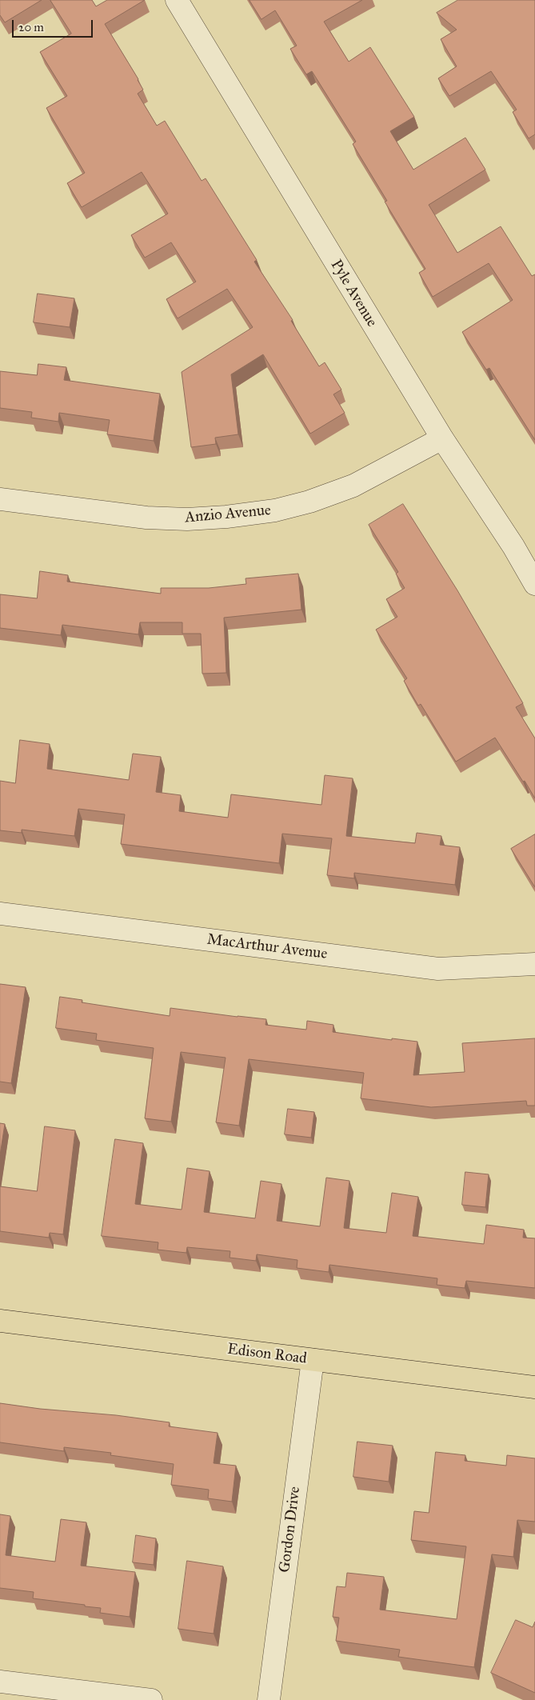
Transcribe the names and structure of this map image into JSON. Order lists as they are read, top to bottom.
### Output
{
  "streets": {
    "main road": ["Edison Road"],
    "street": [
      "Pyle Avenue",
      "Anzio Avenue",
      "MacArthur Avenue",
      "Gordon Drive"
    ]
  },
  "crossings": [
    ["Pyle Avenue", "Anzio Avenue"],
    ["Edison Road", "Gordon Drive"]
  ],
  "scale_bar": "20 m"
}
